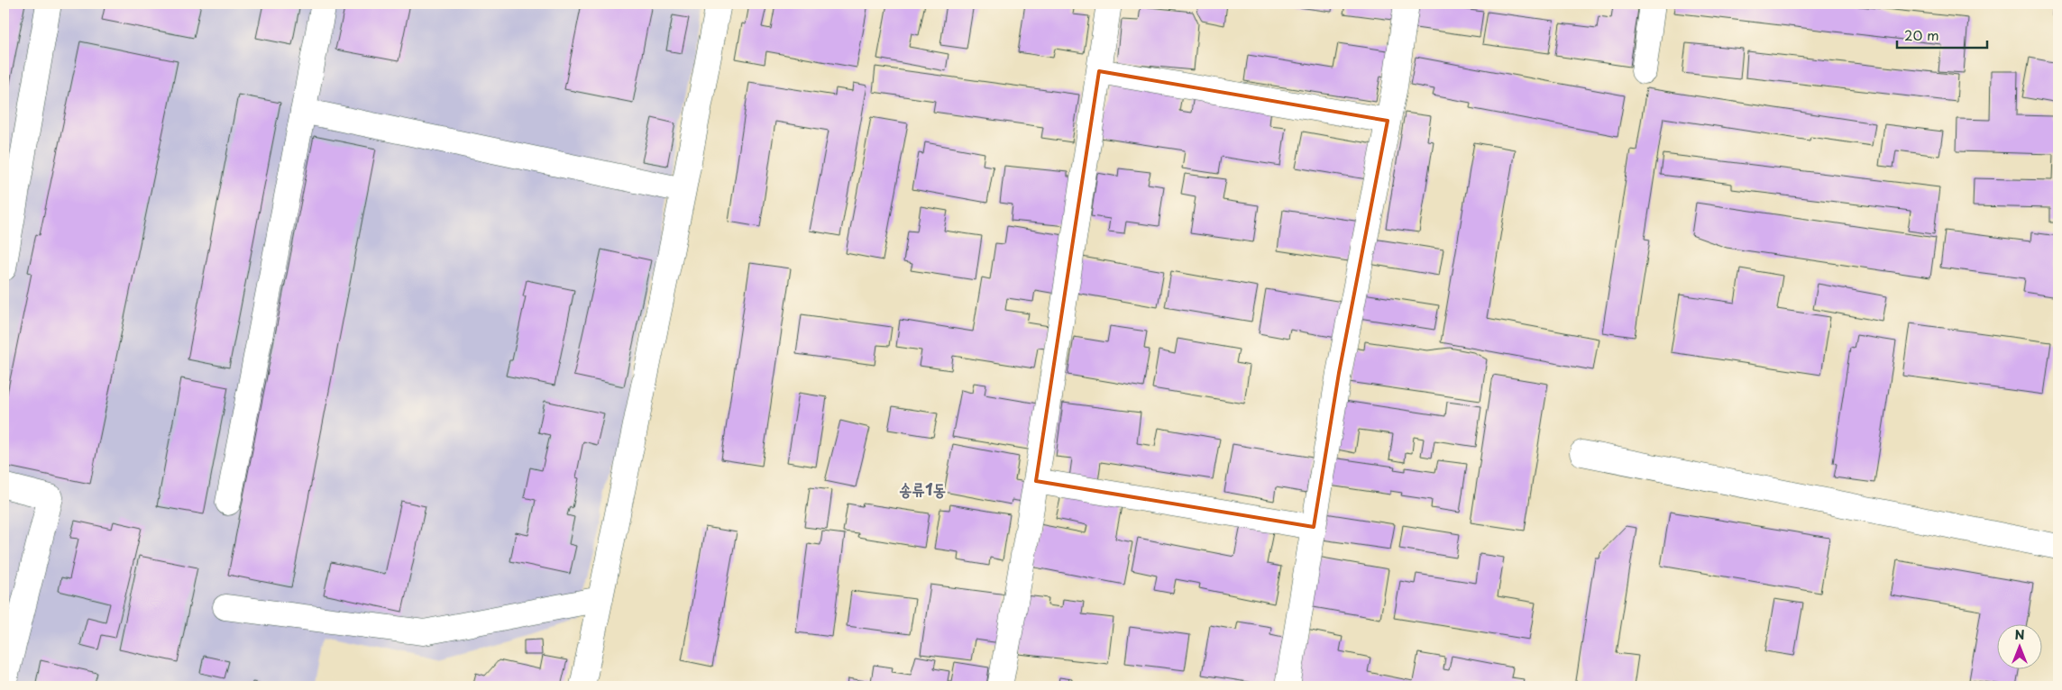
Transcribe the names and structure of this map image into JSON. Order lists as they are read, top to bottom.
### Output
{
  "districts": ["송류1동"],
  "scale_bar": "20 m",
  "north": "top"
}
